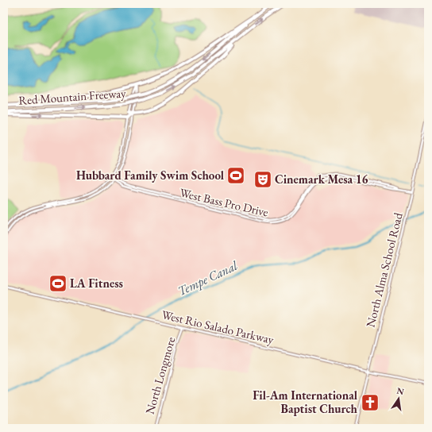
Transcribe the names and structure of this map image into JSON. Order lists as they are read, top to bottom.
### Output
{
  "streets": {
    "highway": ["Red Mountain Freeway"],
    "main road": [
      "West Bass Pro Drive",
      "North Alma School Road",
      "West Rio Salado Parkway",
      "North Longmore"
    ]
  },
  "crossings": [
    ["West Bass Pro Drive", "North Alma School Road"],
    ["North Alma School Road", "West Rio Salado Parkway"],
    ["West Rio Salado Parkway", "North Longmore"]
  ],
  "water": ["Tempe Canal"],
  "places": {
    "sports": ["Hubbard Family Swim School", "LA Fitness"],
    "theatre": ["Cinemark Mesa 16"],
    "church": ["Fil-Am International Baptist Church"]
  },
  "north": "top"
}
